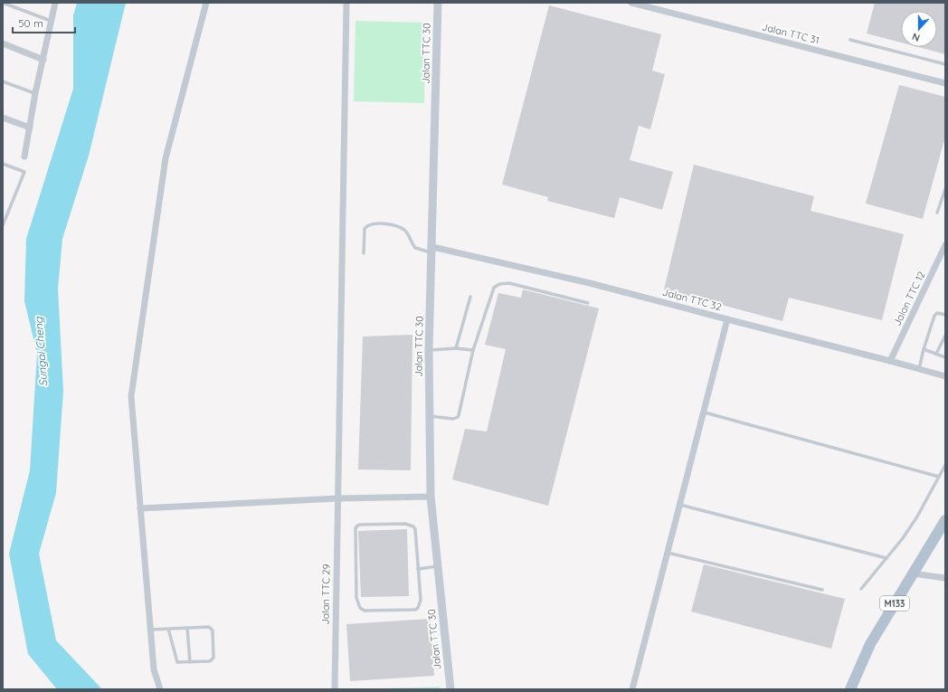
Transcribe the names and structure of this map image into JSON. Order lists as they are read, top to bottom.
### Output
{
  "streets": {
    "main road": ["M133"],
    "street": [
      "Jalan TTC 31",
      "Jalan TTC 30",
      "Jalan TTC 12",
      "Jalan TTC 32",
      "Jalan TTC 29"
    ]
  },
  "crossings": [
    ["Jalan TTC 30", "Jalan TTC 32"],
    ["Jalan TTC 12", "Jalan TTC 32"]
  ],
  "water": ["Sungai Cheng"],
  "scale_bar": "50 m",
  "north": "bottom"
}
